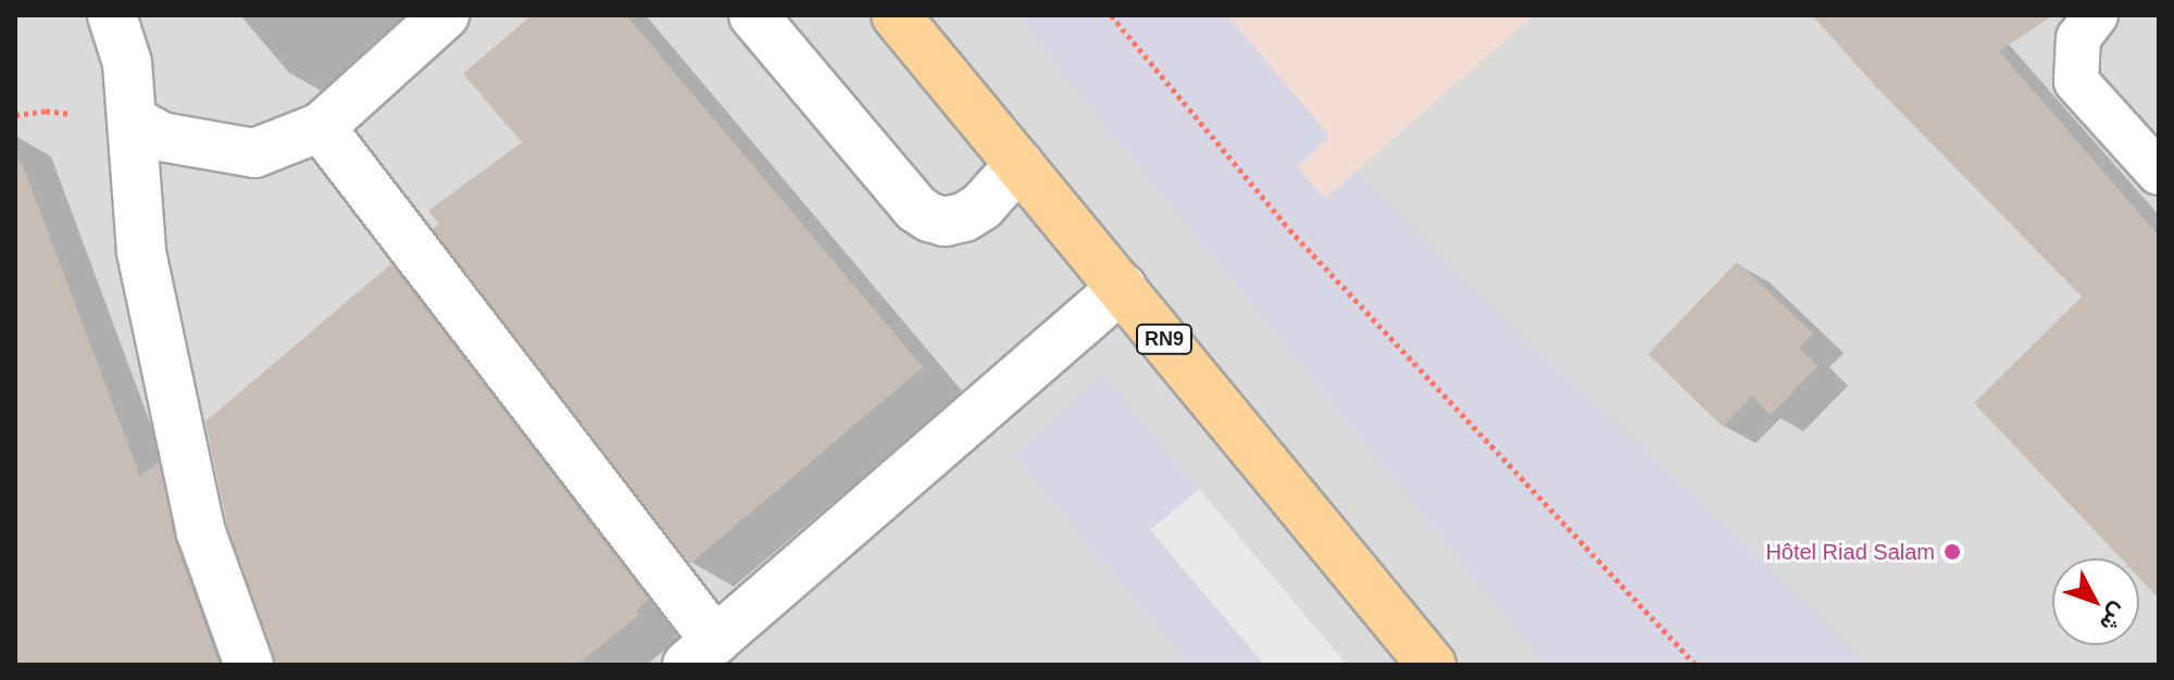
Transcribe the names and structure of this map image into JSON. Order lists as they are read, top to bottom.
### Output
{
  "streets": {
    "main road": ["RN9"]
  },
  "places": ["Hôtel Riad Salam"],
  "north": "bottom right"
}
